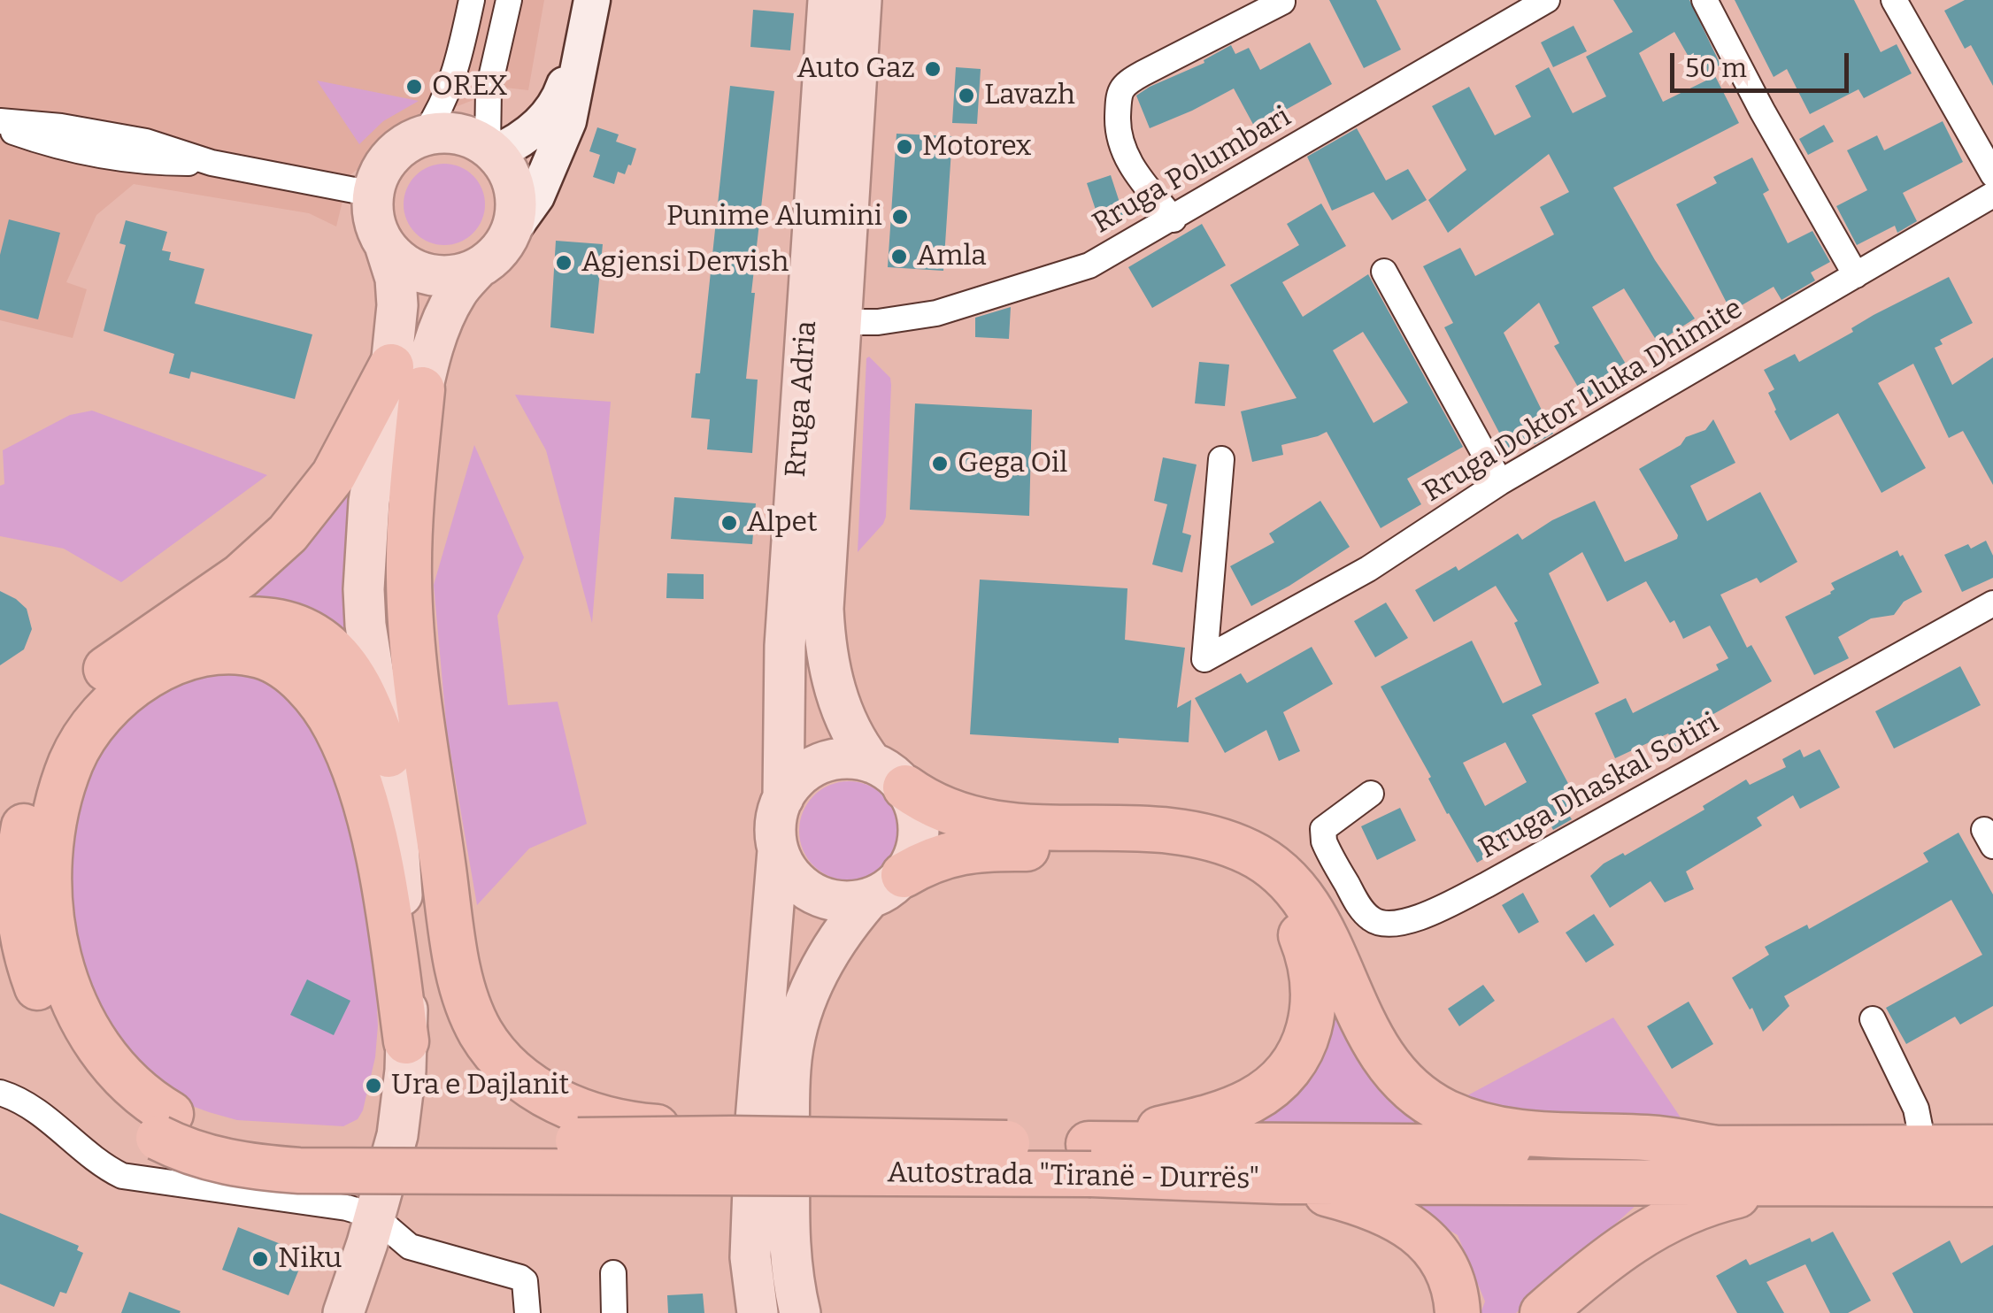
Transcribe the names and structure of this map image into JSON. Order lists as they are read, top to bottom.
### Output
{
  "streets": {
    "highway": ["Autostrada \"Tiranë - Durrës\""],
    "main road": ["Rruga Adria"],
    "street": ["Rruga Polumbari", "Rruga Doktor Lluka Dhimite", "Rruga Dhaskal Sotiri"]
  },
  "crossings": [
    ["Rruga Polumbari", "Rruga Adria"]
  ],
  "places": [
    "Auto Gaz",
    "OREX",
    "Lavazh",
    "Motorex",
    "Punime Alumini",
    "Amla",
    "Agjensi Dervish",
    "Gega Oil",
    "Alpet",
    "Ura e Dajlanit",
    "Niku"
  ],
  "scale_bar": "50 m"
}
